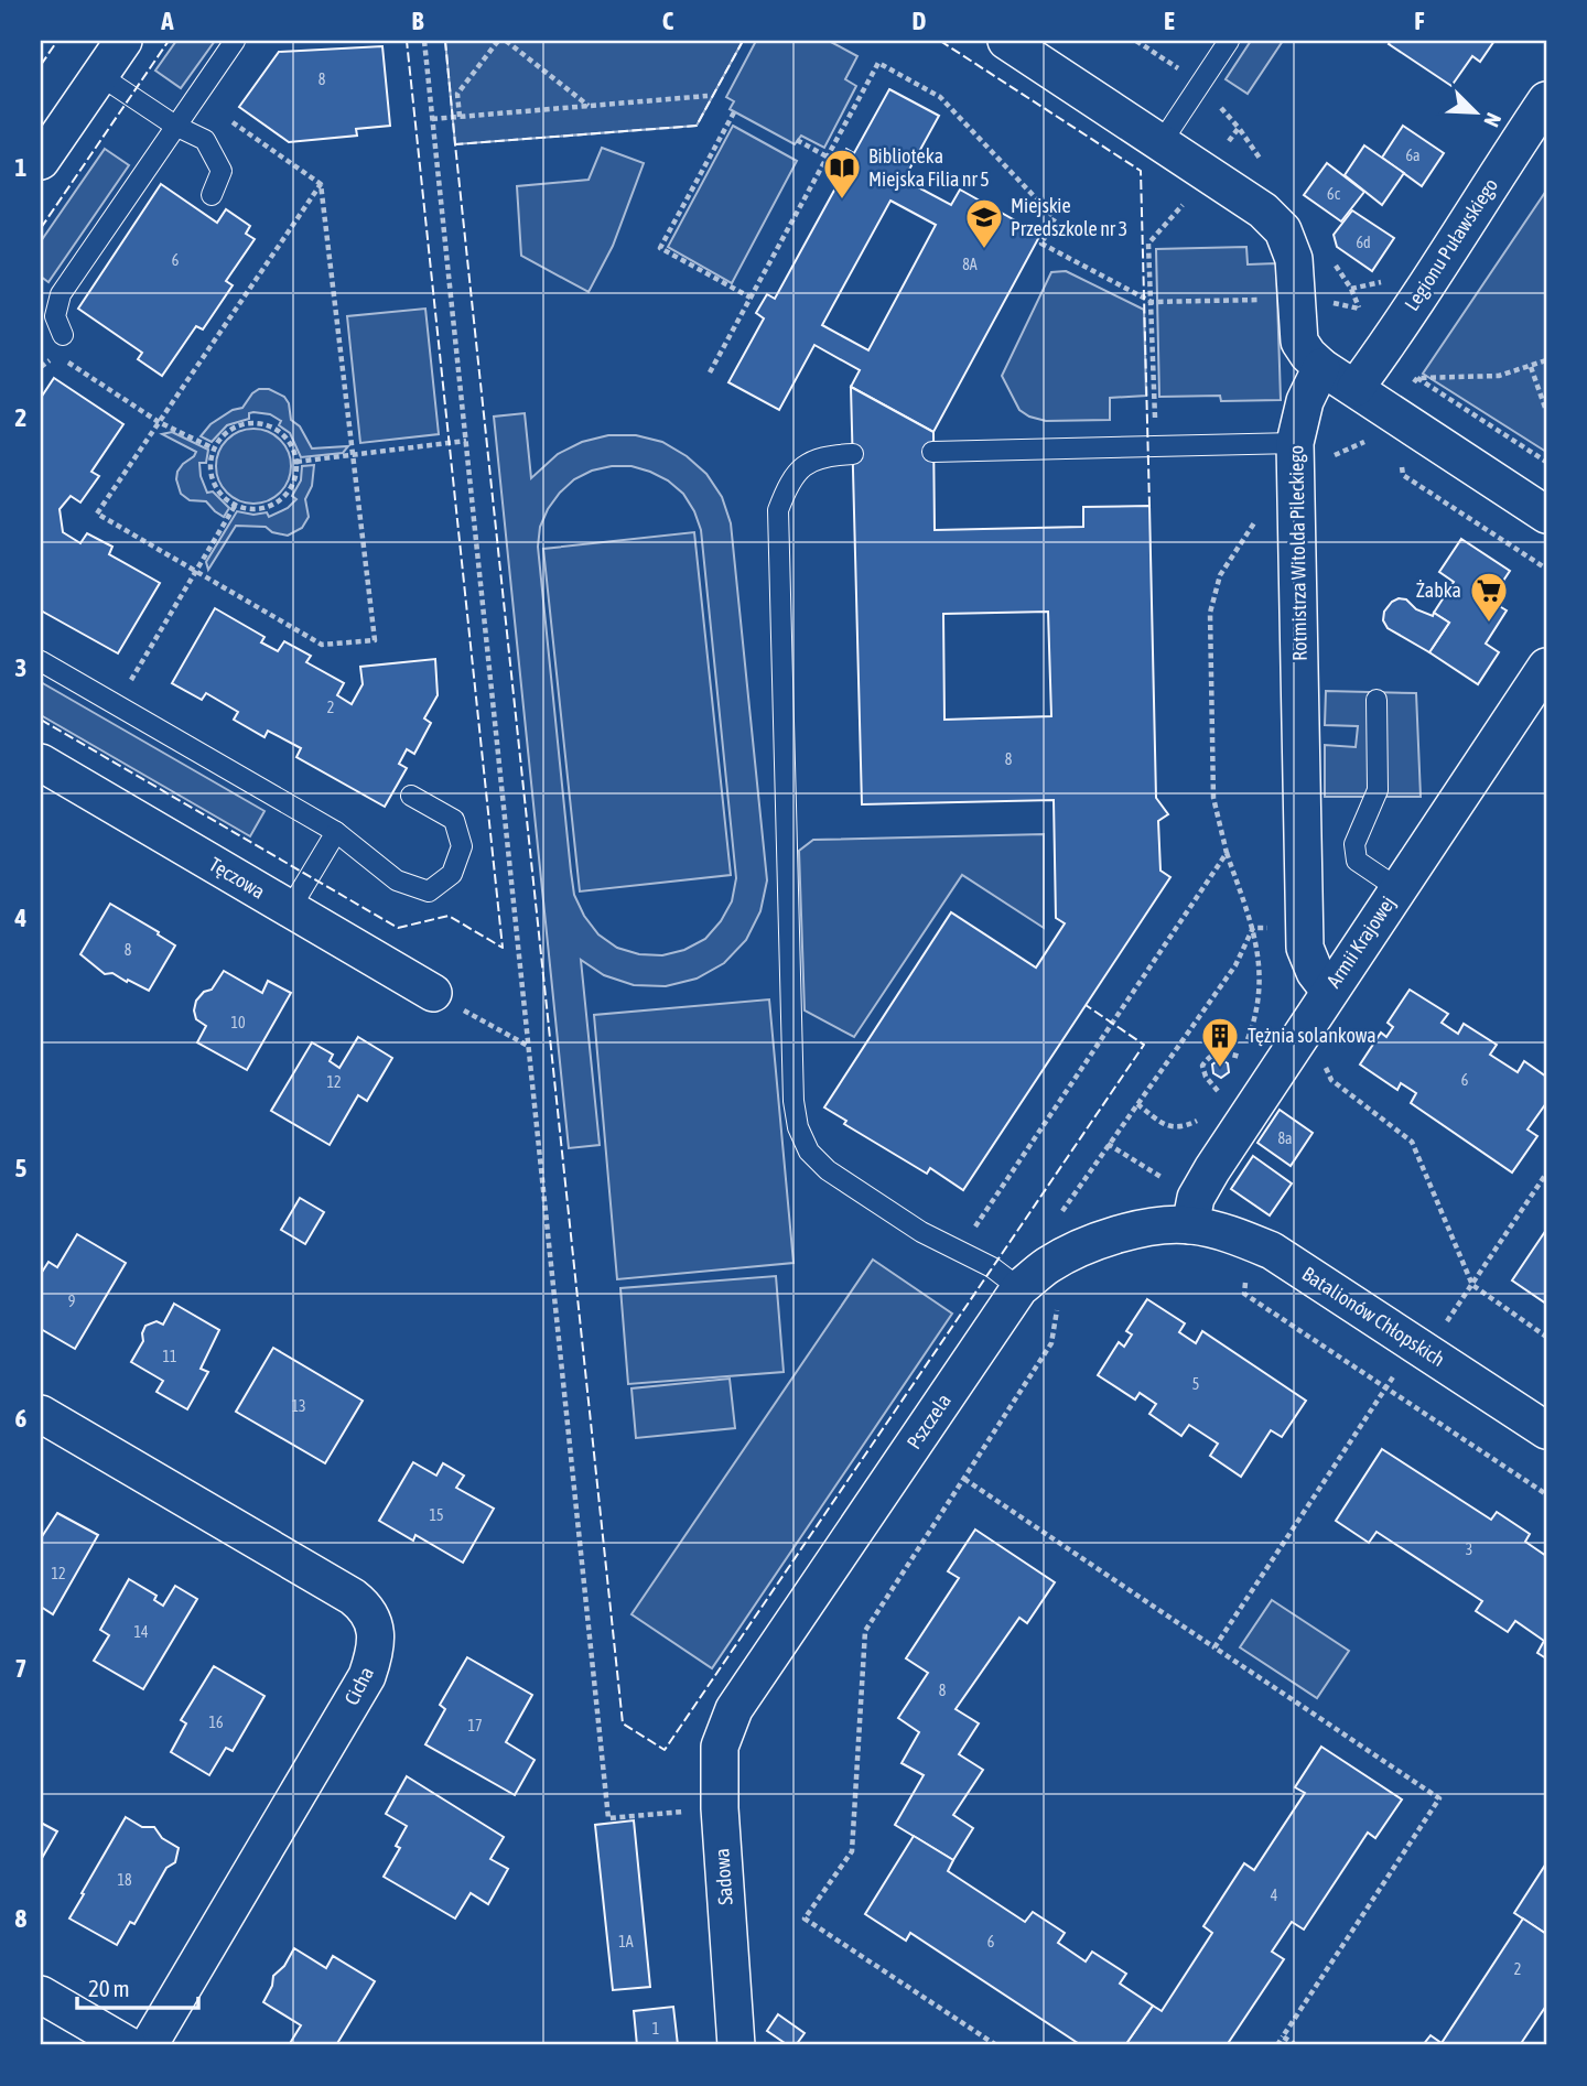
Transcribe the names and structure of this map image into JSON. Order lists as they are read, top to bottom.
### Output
{
  "streets": {
    "street": [
      "Legionu Puławskiego",
      "Rotmistrza Witolda Pileckiego",
      "Tęczowa",
      "Armii Krajowej",
      "Batalionów Chłopskich",
      "Pszczela",
      "Cicha",
      "Sadowa"
    ]
  },
  "crossings": [
    ["Rotmistrza Witolda Pileckiego", "Armii Krajowej"],
    ["Armii Krajowej", "Batalionów Chłopskich"],
    ["Armii Krajowej", "Pszczela"],
    ["Batalionów Chłopskich", "Pszczela"],
    ["Pszczela", "Sadowa"]
  ],
  "places": {
    "library": ["Biblioteka Miejska Filia nr 5"],
    "school or university": ["Miejskie Przedszkole nr 3"],
    "supermarket": ["Żabka"],
    "building": ["Tężnia solankowa"]
  },
  "house_numbers": [
    "8",
    "6a",
    "6c",
    "6d",
    "6",
    "8A",
    "2",
    "8",
    "8",
    "10",
    "6",
    "12",
    "8a",
    "9",
    "11",
    "5",
    "13",
    "15",
    "3",
    "12",
    "14",
    "8",
    "16",
    "17",
    "18",
    "4",
    "1A",
    "6",
    "2",
    "1"
  ],
  "scale_bar": "20 m",
  "north": "bottom right",
  "grid": {
    "columns": [
      "A",
      "B",
      "C",
      "D",
      "E",
      "F"
    ],
    "rows": [
      "1",
      "2",
      "3",
      "4",
      "5",
      "6",
      "7",
      "8"
    ]
  }
}
